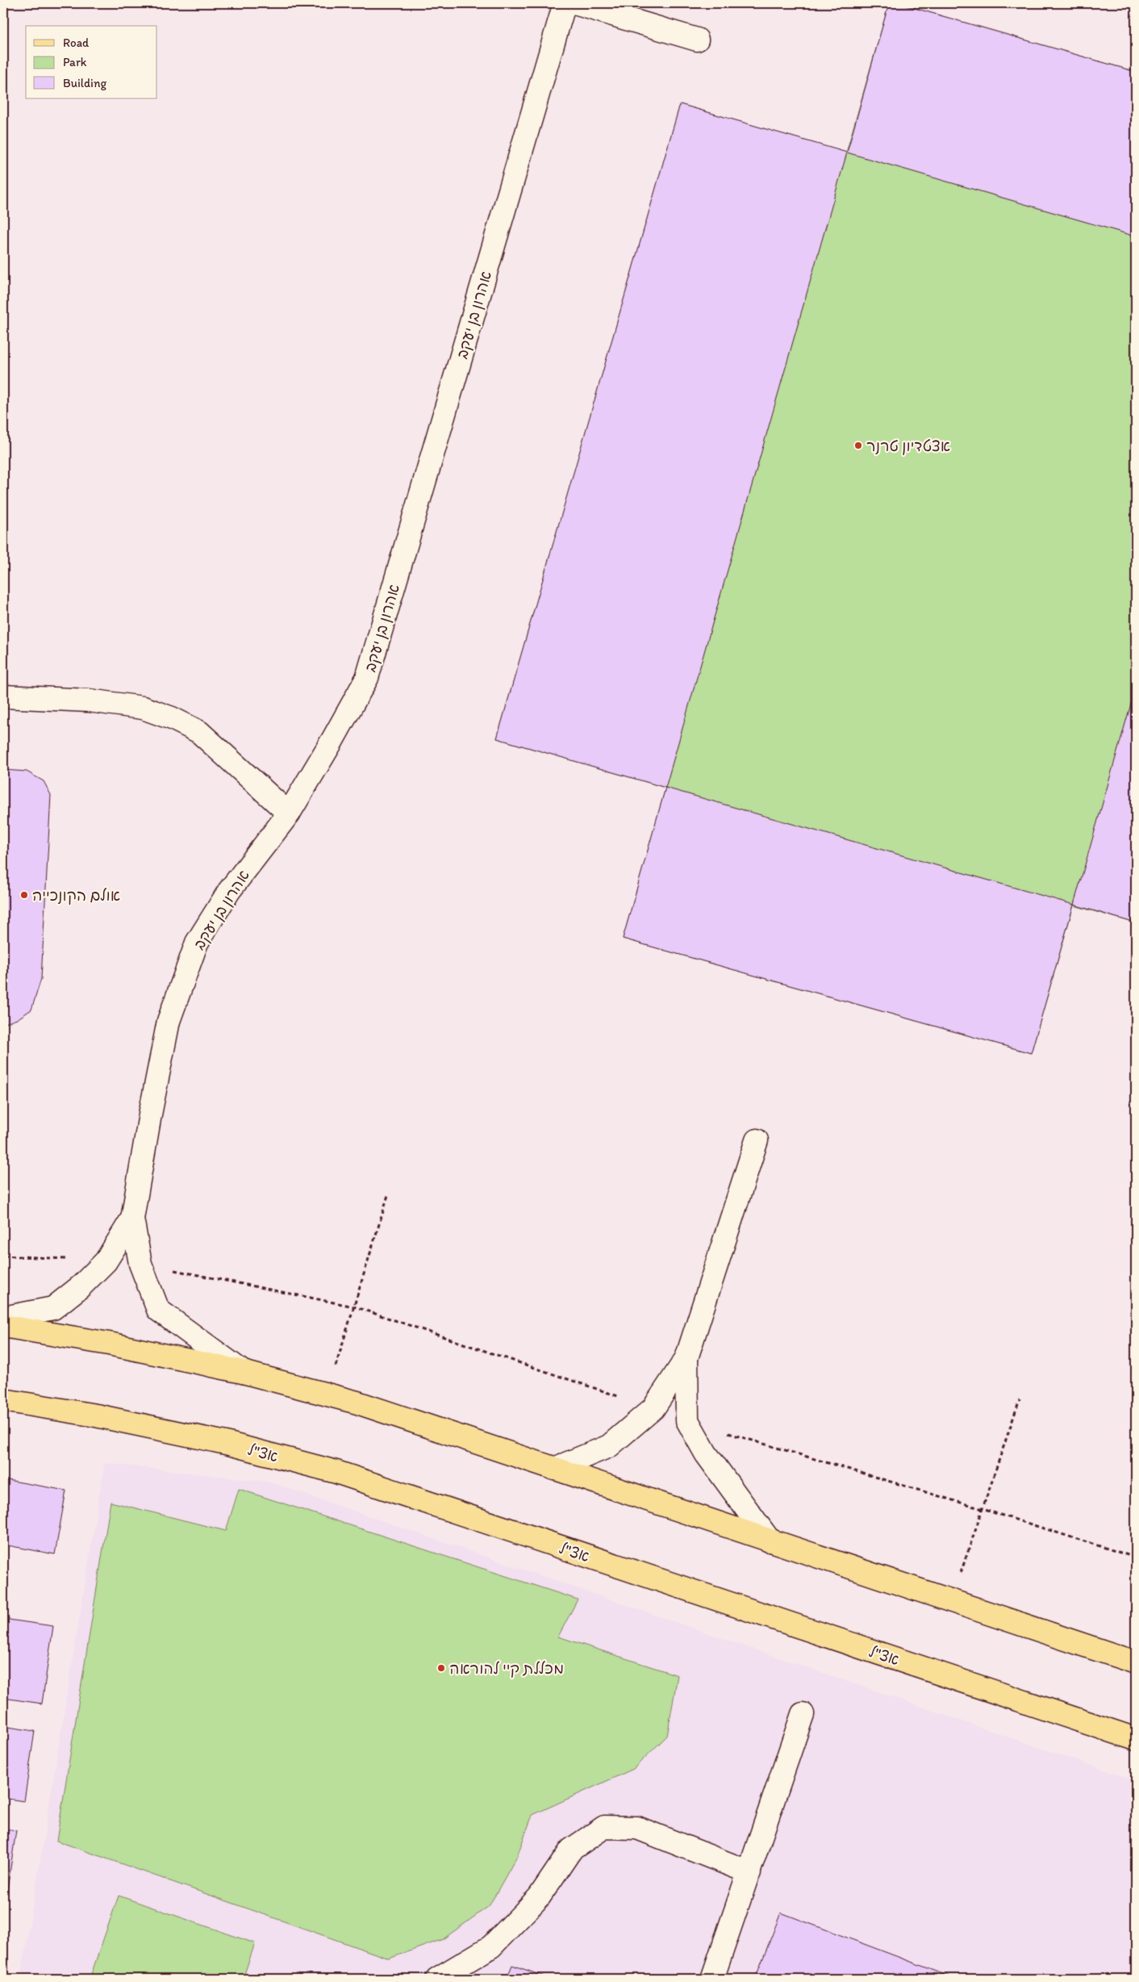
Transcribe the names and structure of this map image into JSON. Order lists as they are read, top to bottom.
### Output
{
  "streets": {
    "main road": ["אצ\"ל"],
    "street": ["אהרון בן יעקב"]
  },
  "places": ["אצטדיון טרנר", "אולם הקונכייה", "מכללת קיי להוראה"],
  "legend": ["Road", "Park", "Building"]
}
